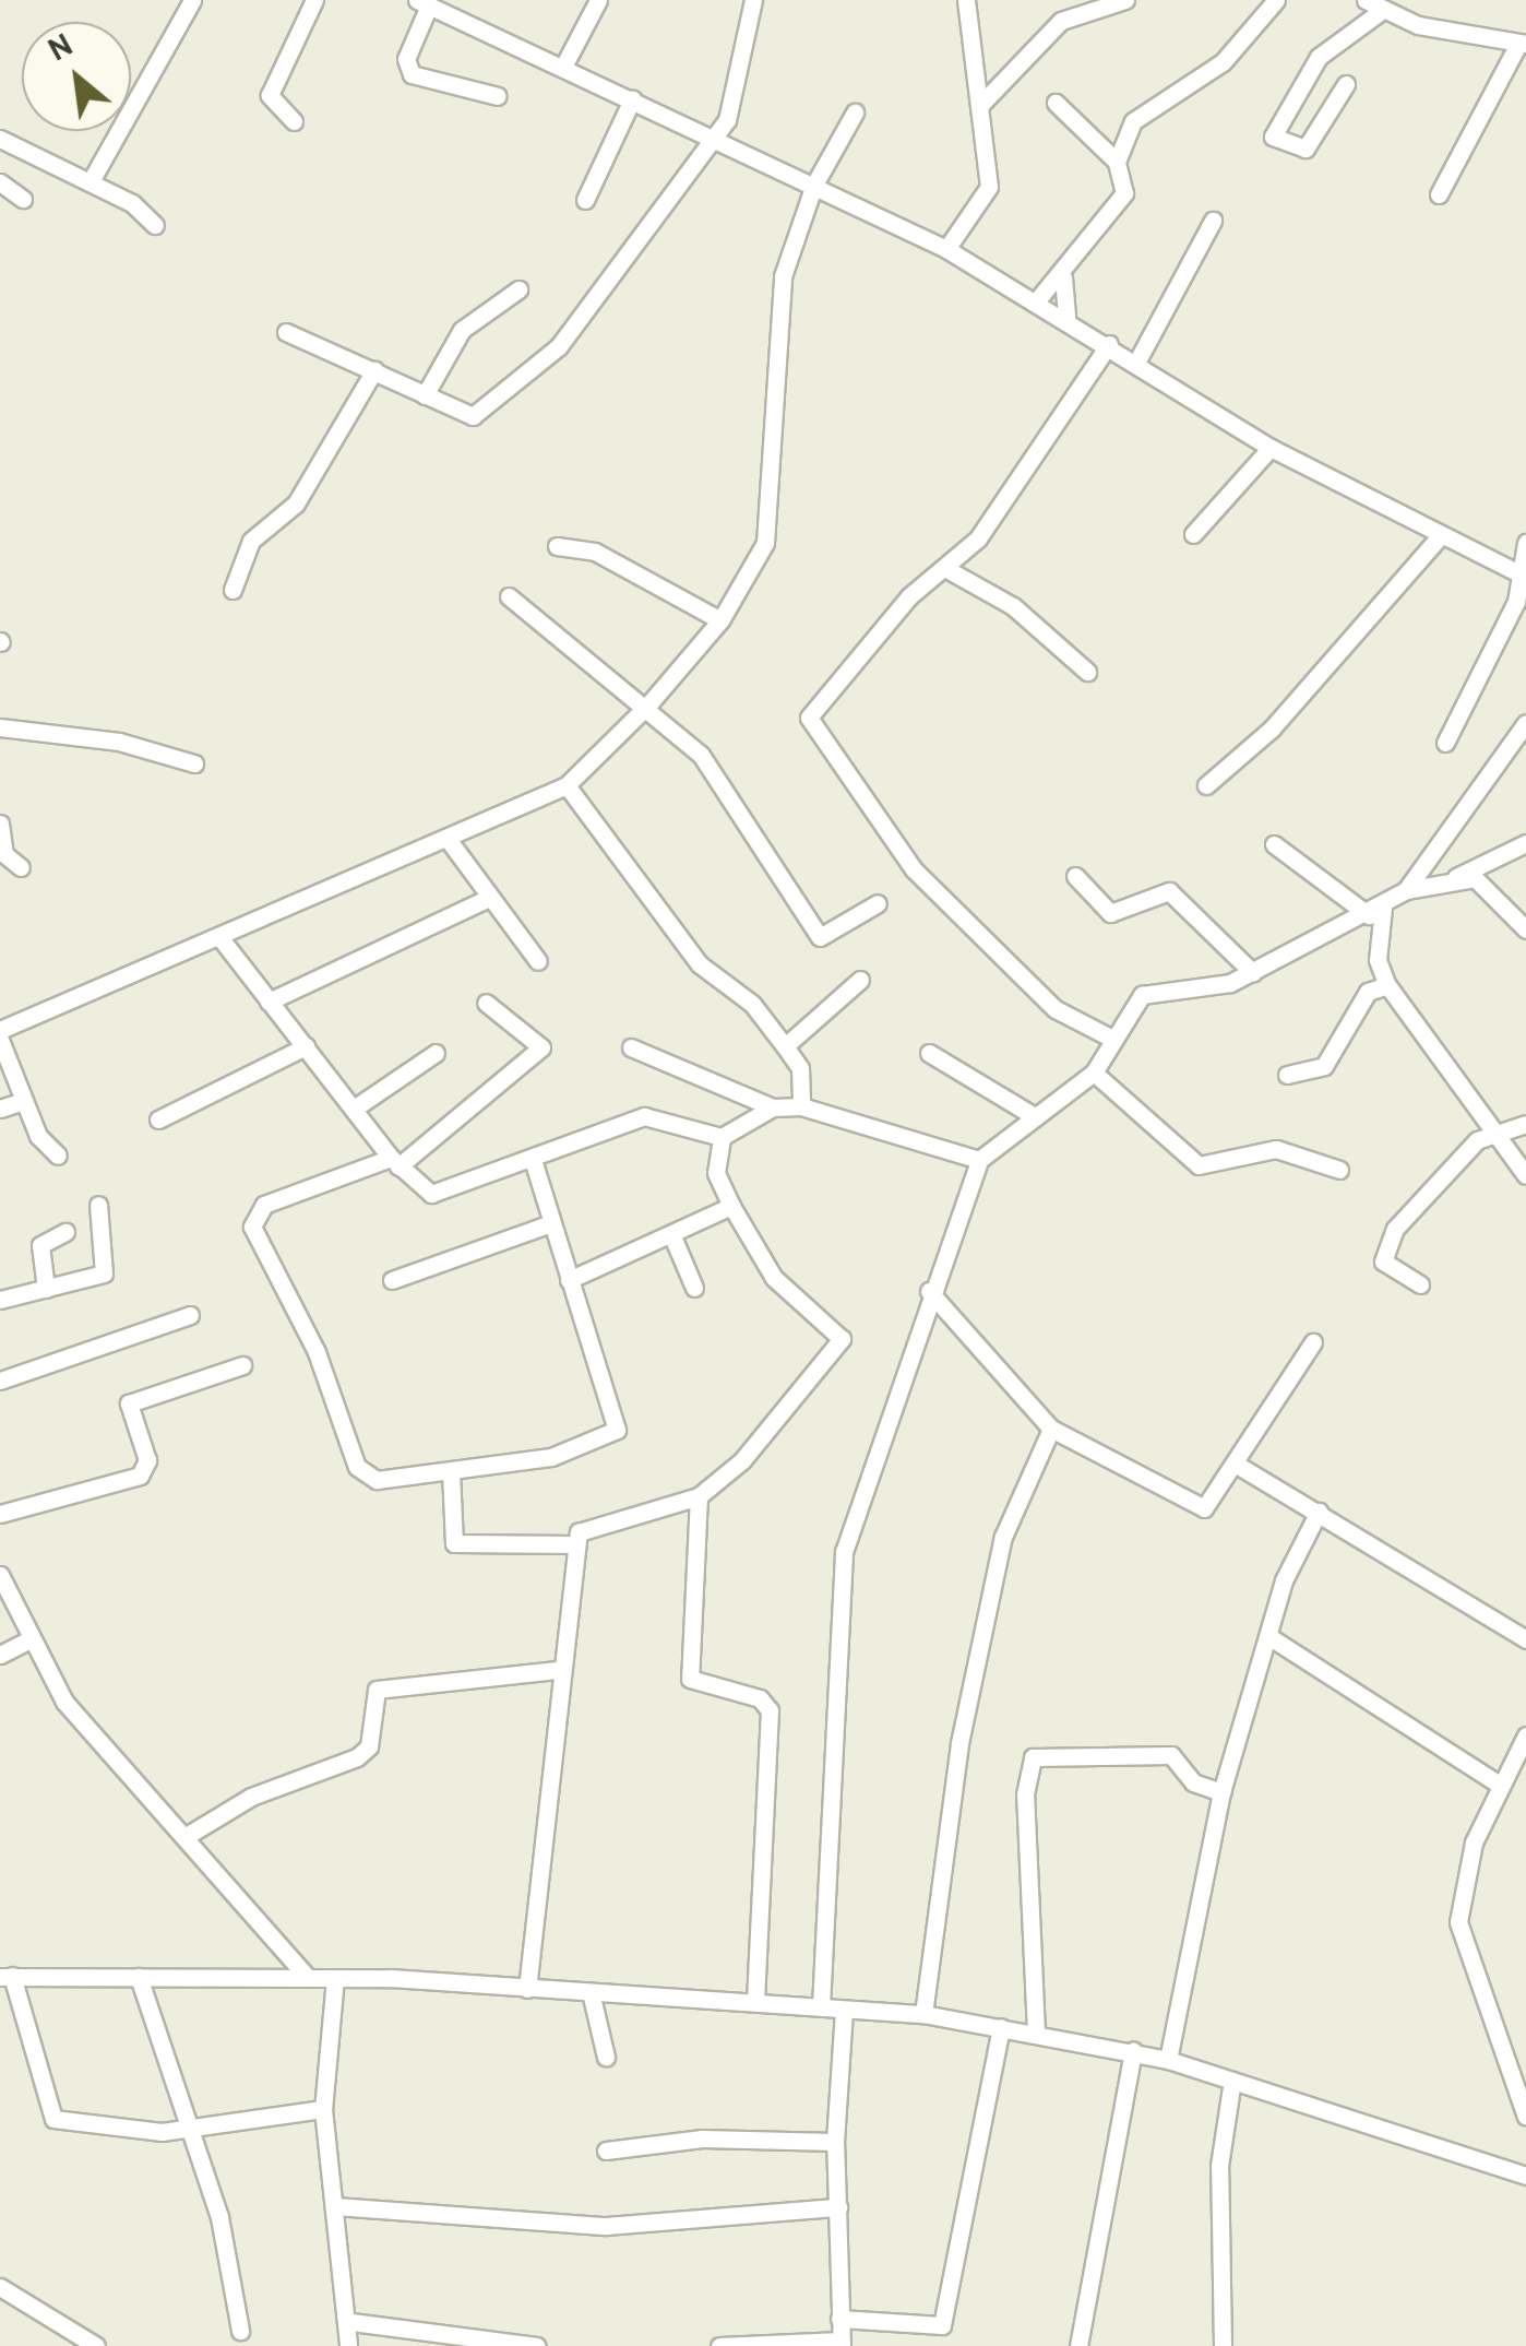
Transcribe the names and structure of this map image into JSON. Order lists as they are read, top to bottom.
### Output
{
  "north": "top left"
}
